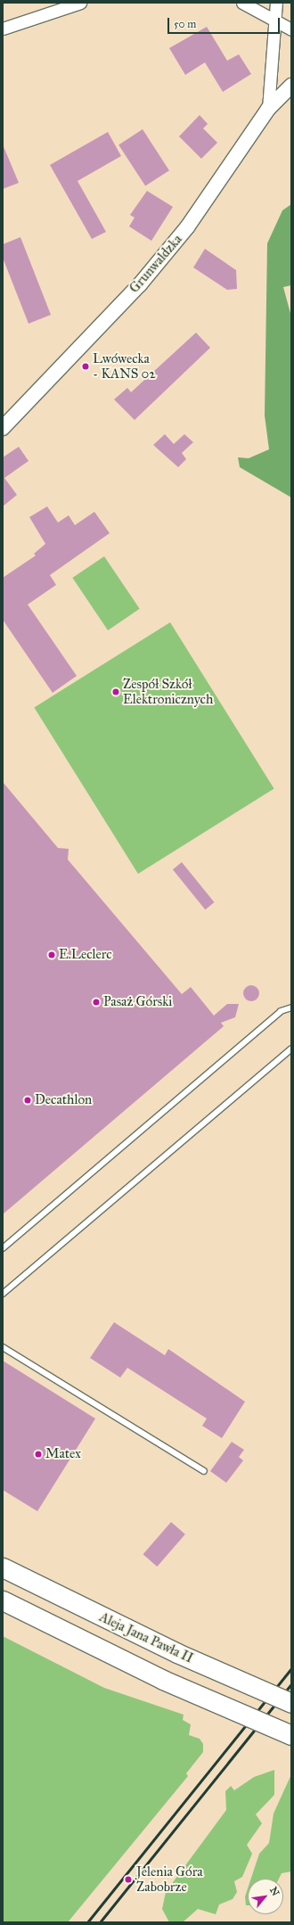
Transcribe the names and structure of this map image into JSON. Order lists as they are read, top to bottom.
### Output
{
  "streets": {
    "main road": ["Aleja Jana Pawła II"],
    "street": ["Grunwaldzka"]
  },
  "places": [
    "Lwówecka - KANS 02",
    "Zespół Szkół Elektronicznych",
    "E.Leclerc",
    "Pasaż Górski",
    "Decathlon",
    "Matex",
    "Jelenia Góra Zabobrze"
  ],
  "scale_bar": "50 m",
  "north": "top right"
}
